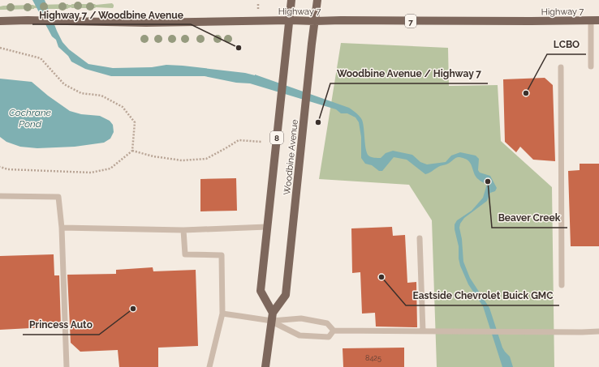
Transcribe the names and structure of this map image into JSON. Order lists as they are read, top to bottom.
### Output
{
  "streets": {
    "main road": [
      "Highway 7",
      "7",
      "8",
      "Woodbine Avenue"
    ]
  },
  "crossings": [
    ["Highway 7", "Woodbine Avenue"]
  ],
  "water": ["Cochrane Pond"],
  "places": [
    "Highway 7 / Woodbine Avenue",
    "LCBO",
    "Woodbine Avenue / Highway 7",
    "Beaver Creek",
    "Eastside Chevrolet Buick GMC",
    "Princess Auto"
  ],
  "house_numbers": ["8425"]
}
